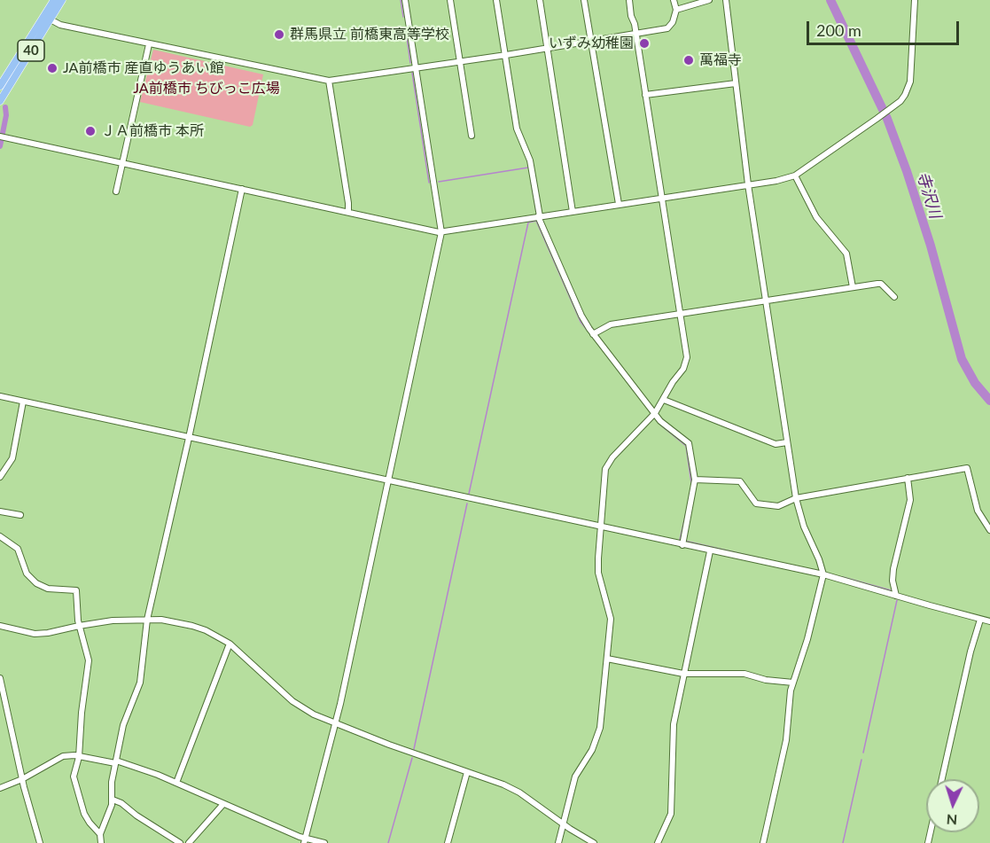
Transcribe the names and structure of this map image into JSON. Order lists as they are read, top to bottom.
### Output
{
  "streets": {
    "main road": ["40"]
  },
  "water": ["寺沢川"],
  "parks": ["JA前橋市 ちびっこ広場"],
  "places": [
    "群馬県立 前橋東高等学校",
    "いずみ幼稚園",
    "萬福寺",
    "JA前橋市 産直ゆうあい館",
    "ＪＡ前橋市 本所"
  ],
  "scale_bar": "200 m",
  "north": "bottom"
}
